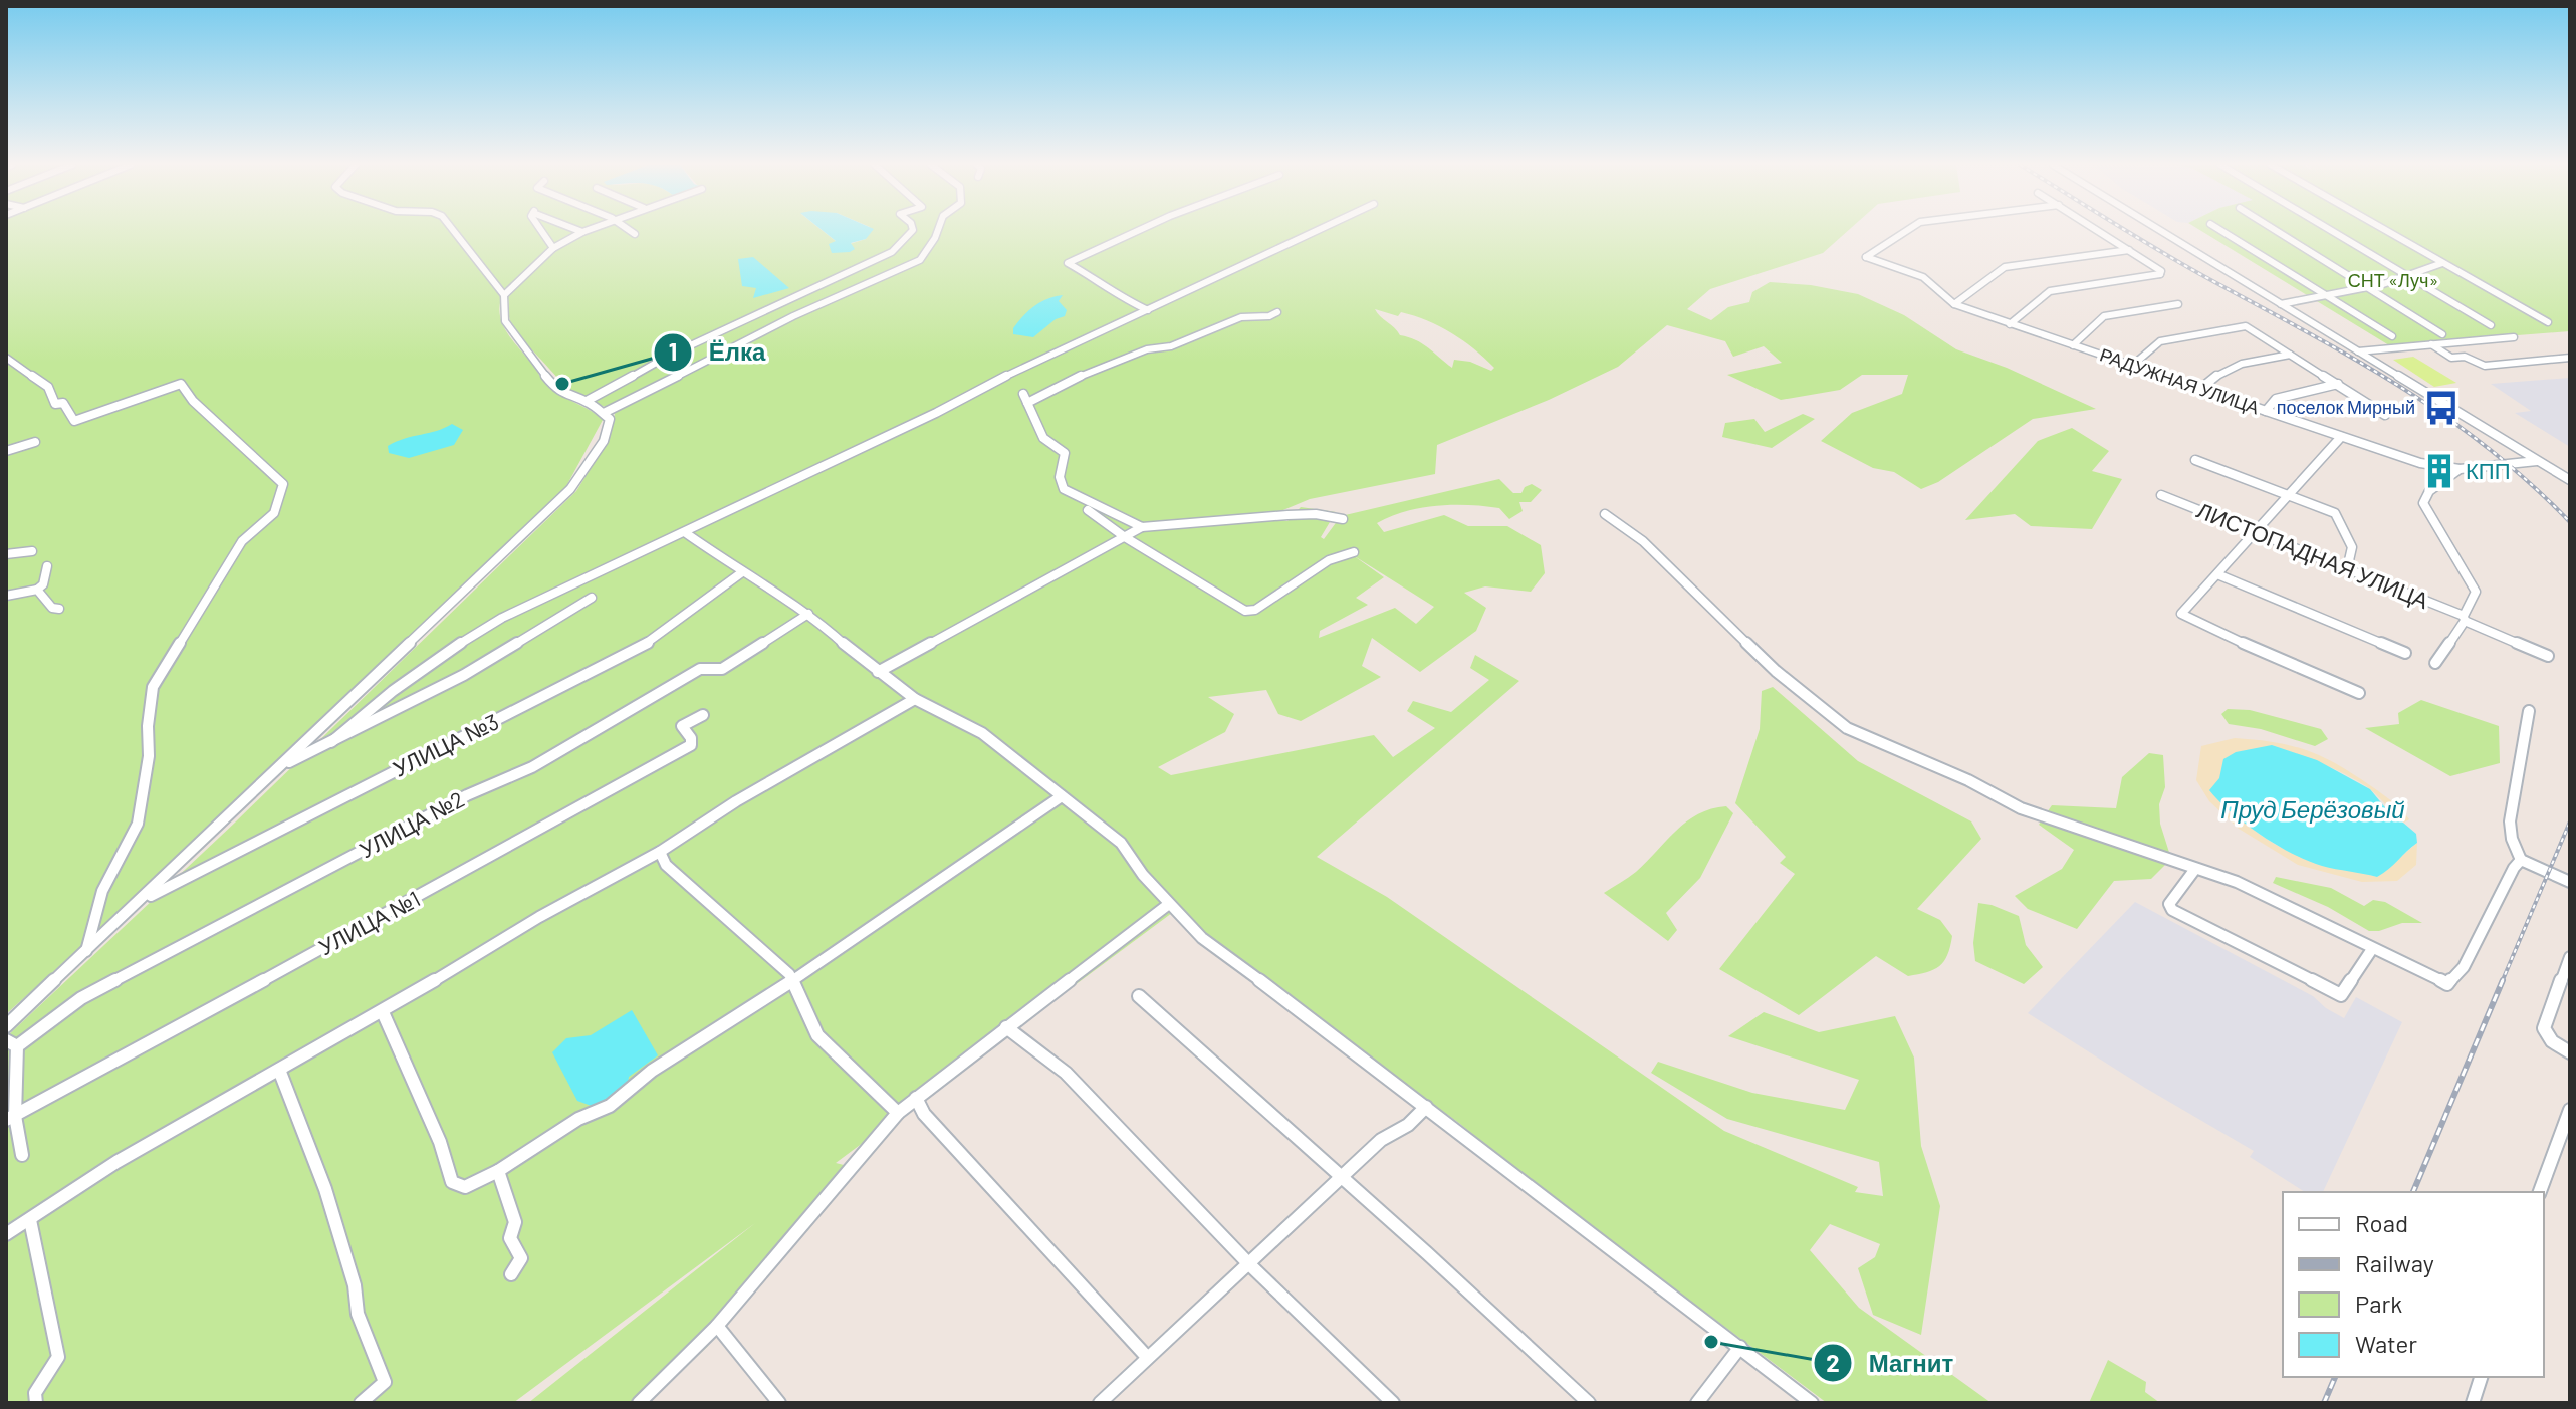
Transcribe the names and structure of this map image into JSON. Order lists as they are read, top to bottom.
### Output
{
  "streets": {
    "street": [
      "РАДУЖНАЯ УЛИЦА",
      "ЛИСТОПАДНАЯ УЛИЦА",
      "УЛИЦА №3",
      "УЛИЦА №2",
      "УЛИЦА №1"
    ]
  },
  "water": ["Пруд Берёзовый"],
  "parks": ["СНТ «Луч»"],
  "places": {
    "other": ["Ёлка", "Магнит"],
    "bus stop": ["поселок Мирный"],
    "building": ["КПП"]
  },
  "legend": [
    "Road",
    "Railway",
    "Park",
    "Water"
  ]
}
